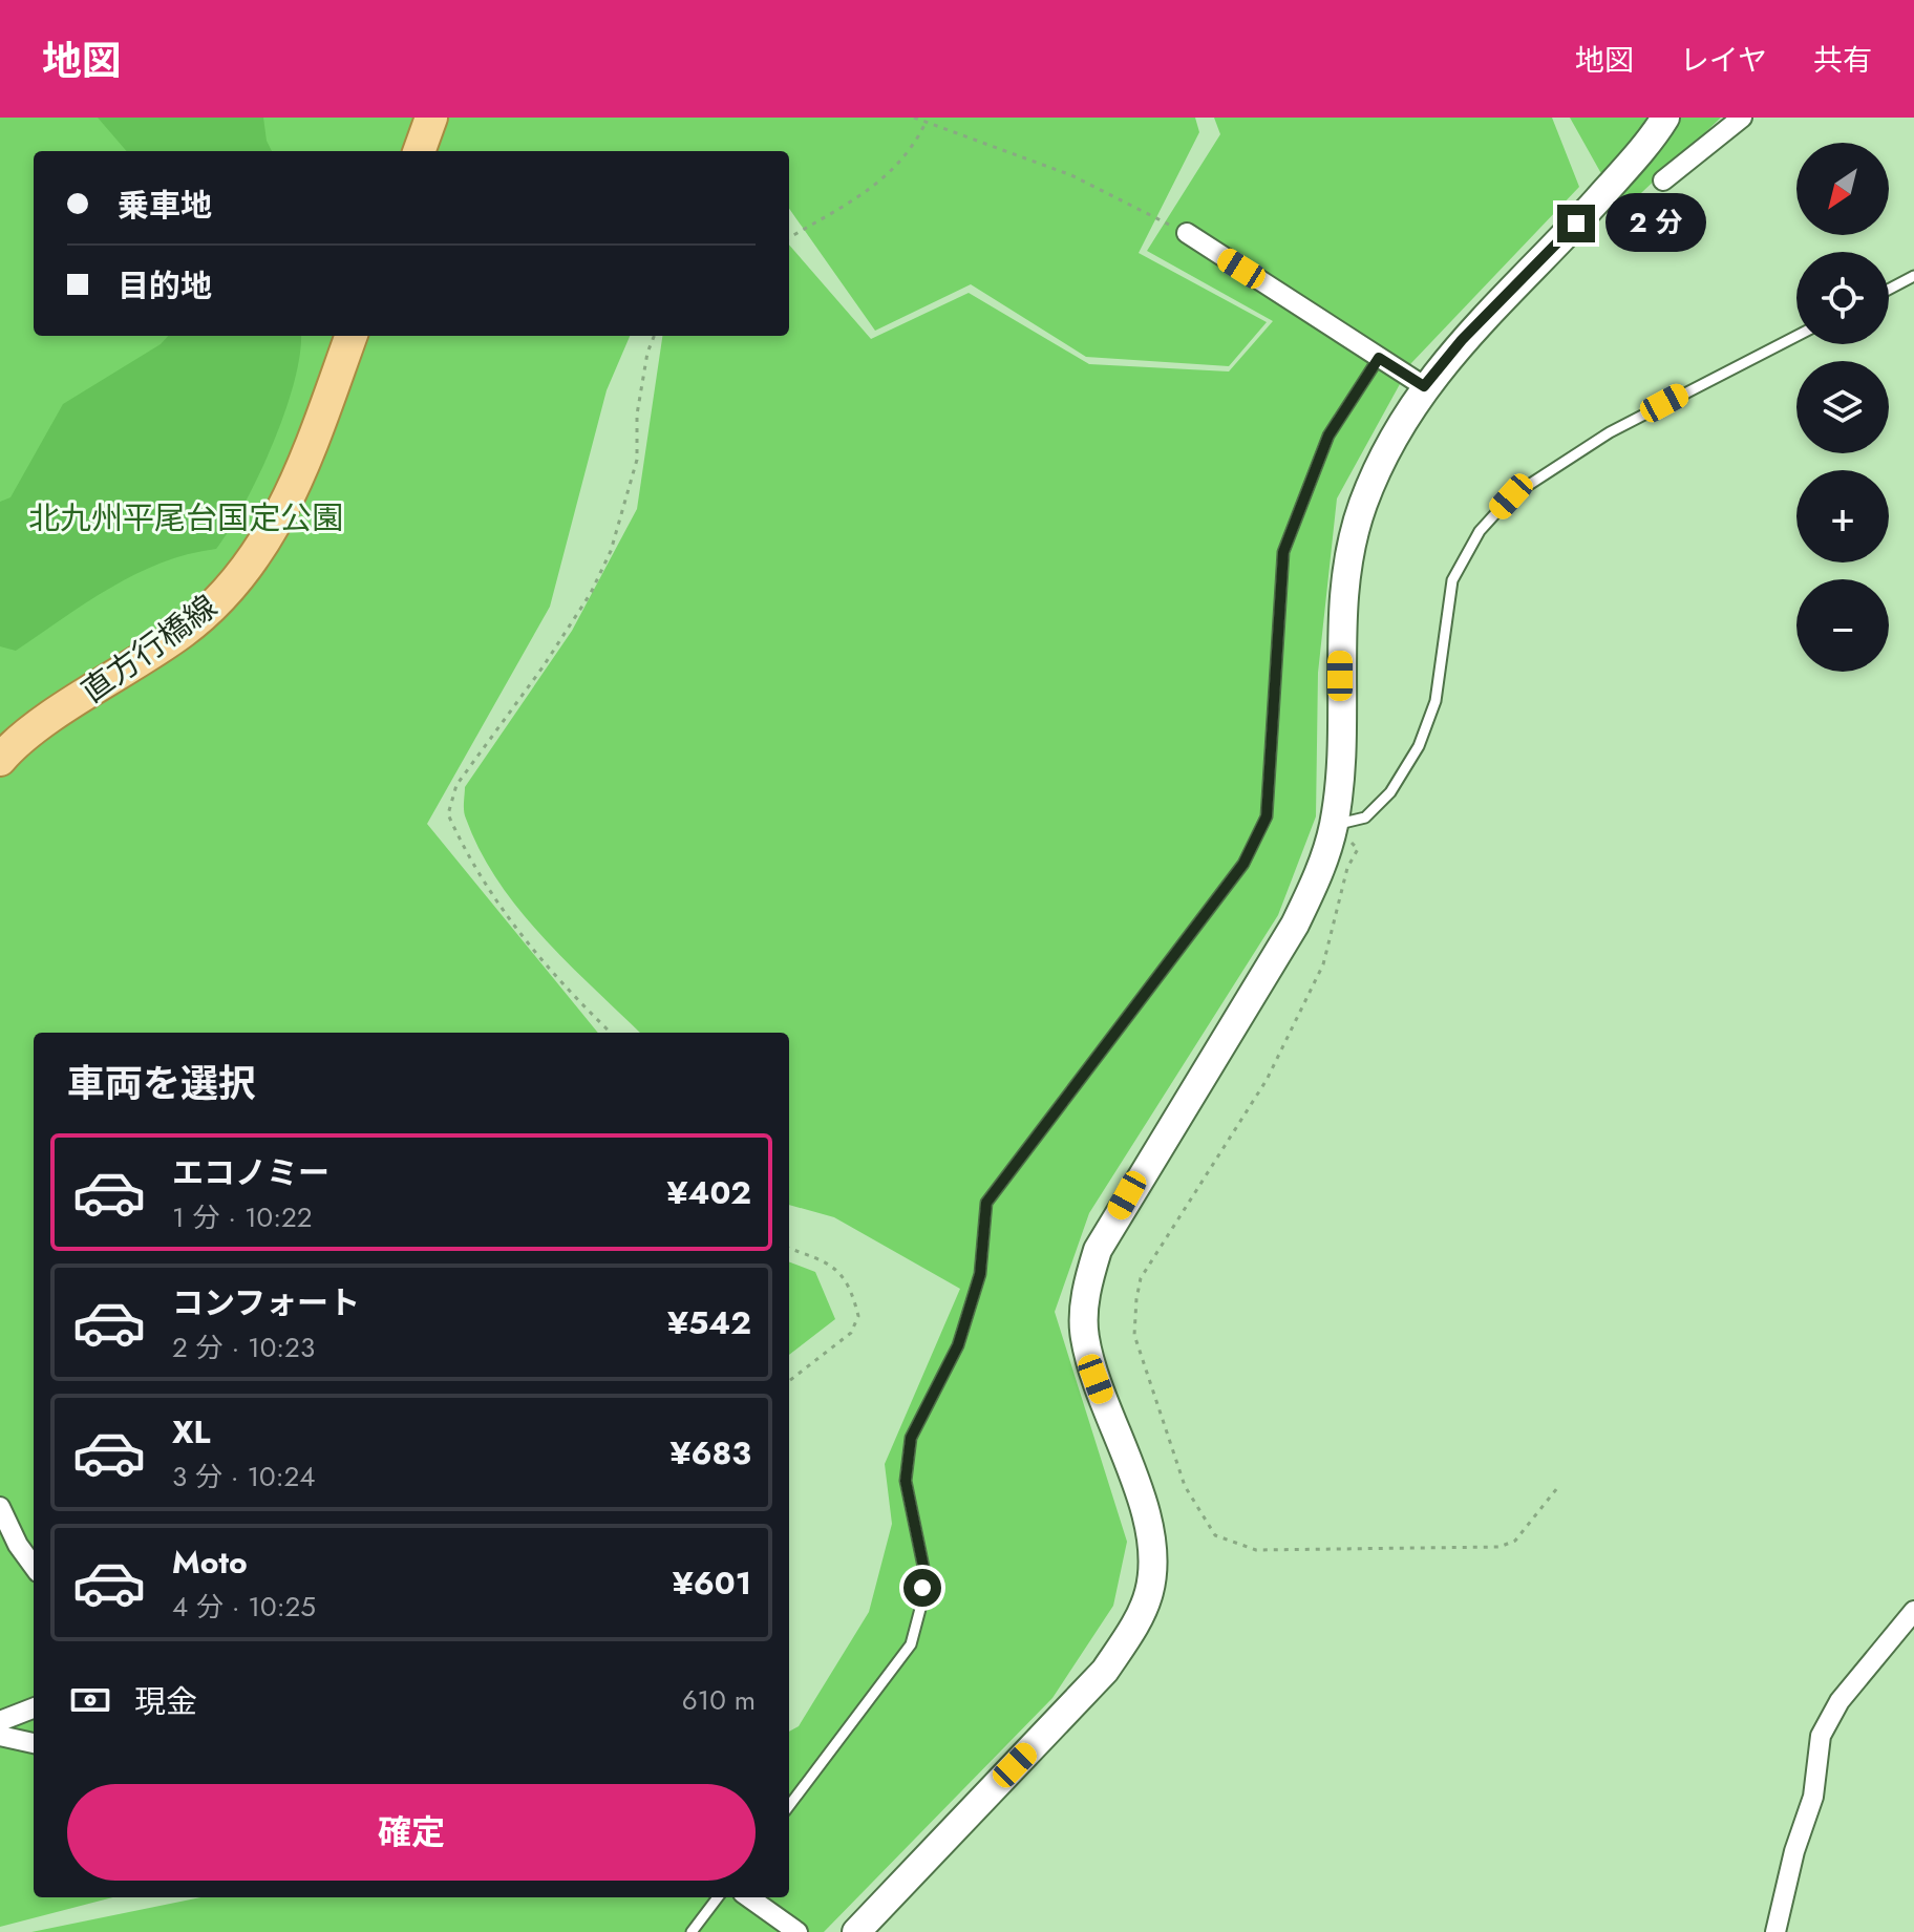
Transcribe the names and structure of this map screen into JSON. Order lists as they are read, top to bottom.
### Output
{
  "streets": {
    "main road": ["直方行橋線"]
  },
  "parks": ["北九州平尾台国定公園"],
  "north": "bottom left",
  "page": {
    "header": "地図",
    "nav": ["地図", "レイヤ", "共有"],
    "map_buttons": ["+", "−"],
    "banner": ["乗車地", "目的地"],
    "bubble": "2 分",
    "heading": "車両を選択",
    "list": [
      {
        "name": "エコノミー",
        "note": "1 分 · 10:22",
        "value": "¥402"
      },
      {
        "name": "コンフォート",
        "note": "2 分 · 10:23",
        "value": "¥542"
      },
      {
        "name": "XL",
        "note": "3 分 · 10:24",
        "value": "¥683"
      },
      {
        "name": "Moto",
        "note": "4 分 · 10:25",
        "value": "¥601"
      }
    ],
    "pay": ["現金", "610 m"],
    "buttons": "確定"
  }
}
